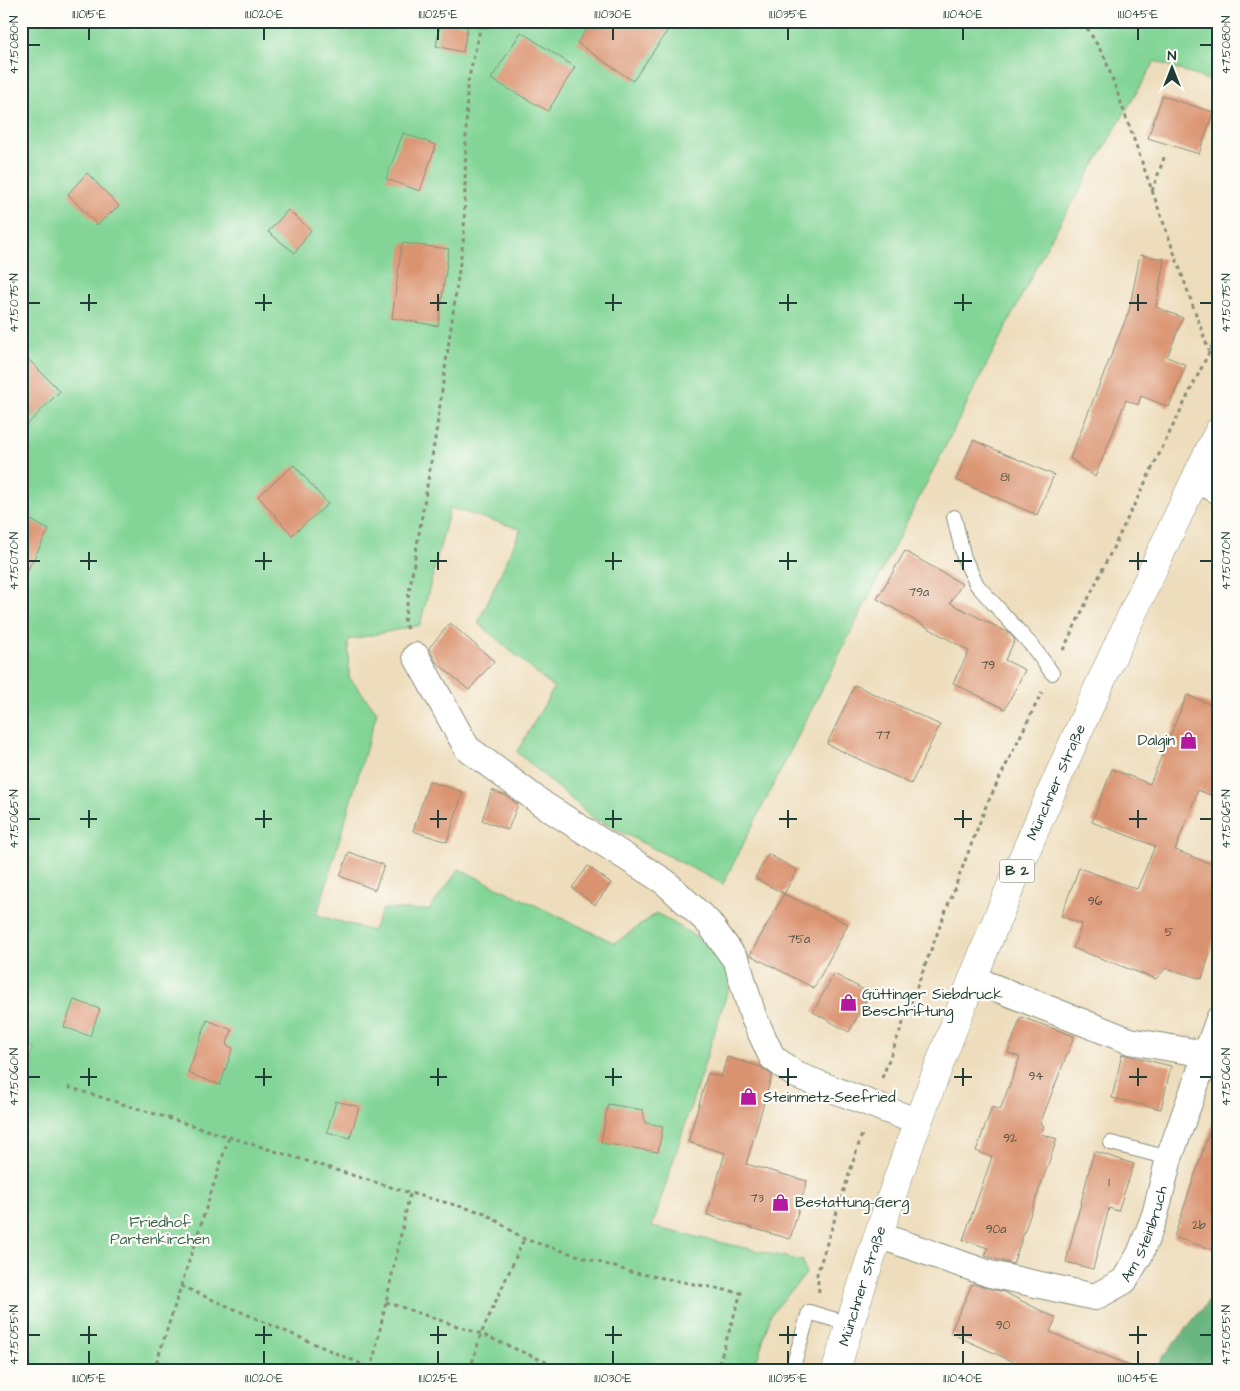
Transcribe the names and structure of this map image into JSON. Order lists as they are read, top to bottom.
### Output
{
  "streets": {
    "main road": ["Münchner Straße", "B 2"],
    "street": ["Am Steinbruch"]
  },
  "crossings": [
    ["Münchner Straße", "Am Steinbruch"]
  ],
  "parks": ["Friedhof Partenkirchen"],
  "places": {
    "shop": [
      "Dalgin",
      "Güttinger Siebdruck Beschriftung",
      "Steinmetz-Seefried",
      "Bestattung-Gerg"
    ]
  },
  "house_numbers": [
    "81",
    "79a",
    "79",
    "77",
    "96",
    "5",
    "75a",
    "94",
    "92",
    "1",
    "73",
    "2b",
    "90a",
    "90"
  ],
  "north": "top",
  "coordinates": [
    "11.1015°E",
    "11.1020°E",
    "11.1025°E",
    "11.1030°E",
    "11.1035°E",
    "11.1040°E",
    "11.1045°E",
    "47.5080°N",
    "47.5075°N",
    "47.5070°N",
    "47.5065°N",
    "47.5060°N",
    "47.5055°N"
  ]
}
